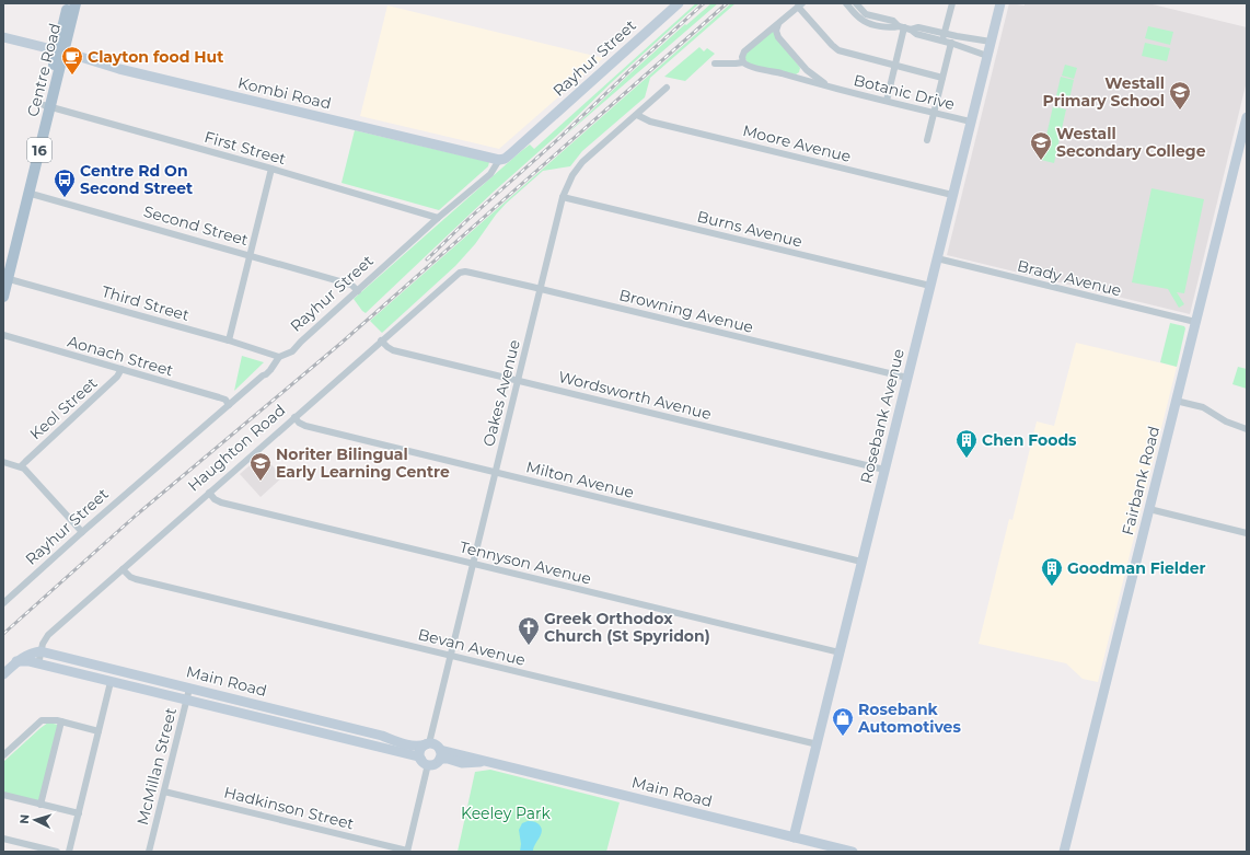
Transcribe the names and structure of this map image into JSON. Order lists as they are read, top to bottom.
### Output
{
  "streets": {
    "main road": [
      "Rayhur Street",
      "Centre Road",
      "Kombi Road",
      "16",
      "Rosebank Avenue",
      "Fairbank Road",
      "Main Road"
    ],
    "street": [
      "Botanic Drive",
      "Moore Avenue",
      "First Street",
      "Second Street",
      "Burns Avenue",
      "Brady Avenue",
      "Third Street",
      "Browning Avenue",
      "Aonach Street",
      "Oakes Avenue",
      "Wordsworth Avenue",
      "Keol Street",
      "Haughton Road",
      "Milton Avenue",
      "Tennyson Avenue",
      "Bevan Avenue",
      "McMillan Street",
      "Hadkinson Street"
    ]
  },
  "crossings": [
    ["Rayhur Street", "Kombi Road"],
    ["Rayhur Street", "First Street"],
    ["Rayhur Street", "Second Street"],
    ["Rayhur Street", "Third Street"],
    ["Rayhur Street", "Aonach Street"],
    ["Centre Road", "Kombi Road"],
    ["Centre Road", "First Street"],
    ["Centre Road", "Second Street"],
    ["Centre Road", "Third Street"],
    ["Botanic Drive", "Rosebank Avenue"],
    ["Moore Avenue", "Oakes Avenue"],
    ["Moore Avenue", "Rosebank Avenue"],
    ["Burns Avenue", "Oakes Avenue"],
    ["Burns Avenue", "Rosebank Avenue"],
    ["Brady Avenue", "Rosebank Avenue"],
    ["Brady Avenue", "Fairbank Road"],
    ["Browning Avenue", "Oakes Avenue"],
    ["Browning Avenue", "Rosebank Avenue"],
    ["Browning Avenue", "Haughton Road"],
    ["Aonach Street", "Keol Street"],
    ["Oakes Avenue", "Wordsworth Avenue"],
    ["Oakes Avenue", "Milton Avenue"],
    ["Oakes Avenue", "Tennyson Avenue"],
    ["Oakes Avenue", "Bevan Avenue"],
    ["Oakes Avenue", "Main Road"],
    ["Wordsworth Avenue", "Rosebank Avenue"],
    ["Wordsworth Avenue", "Haughton Road"],
    ["Rosebank Avenue", "Milton Avenue"],
    ["Rosebank Avenue", "Tennyson Avenue"],
    ["Rosebank Avenue", "Bevan Avenue"],
    ["Rosebank Avenue", "Main Road"],
    ["Haughton Road", "Milton Avenue"],
    ["Haughton Road", "Tennyson Avenue"],
    ["Haughton Road", "Bevan Avenue"],
    ["Haughton Road", "Main Road"],
    ["Main Road", "McMillan Street"],
    ["McMillan Street", "Hadkinson Street"]
  ],
  "parks": ["Keeley Park"],
  "places": {
    "cafe": ["Clayton food Hut"],
    "school or university": ["Westall Primary School", "Westall Secondary College", "Noriter Bilingual Early Learning Centre"],
    "bus stop": ["Centre Rd On Second Street"],
    "building": ["Chen Foods", "Goodman Fielder"],
    "church": ["Greek Orthodox Church (St Spyridon)"],
    "shop": ["Rosebank Automotives"]
  },
  "north": "left"
}
